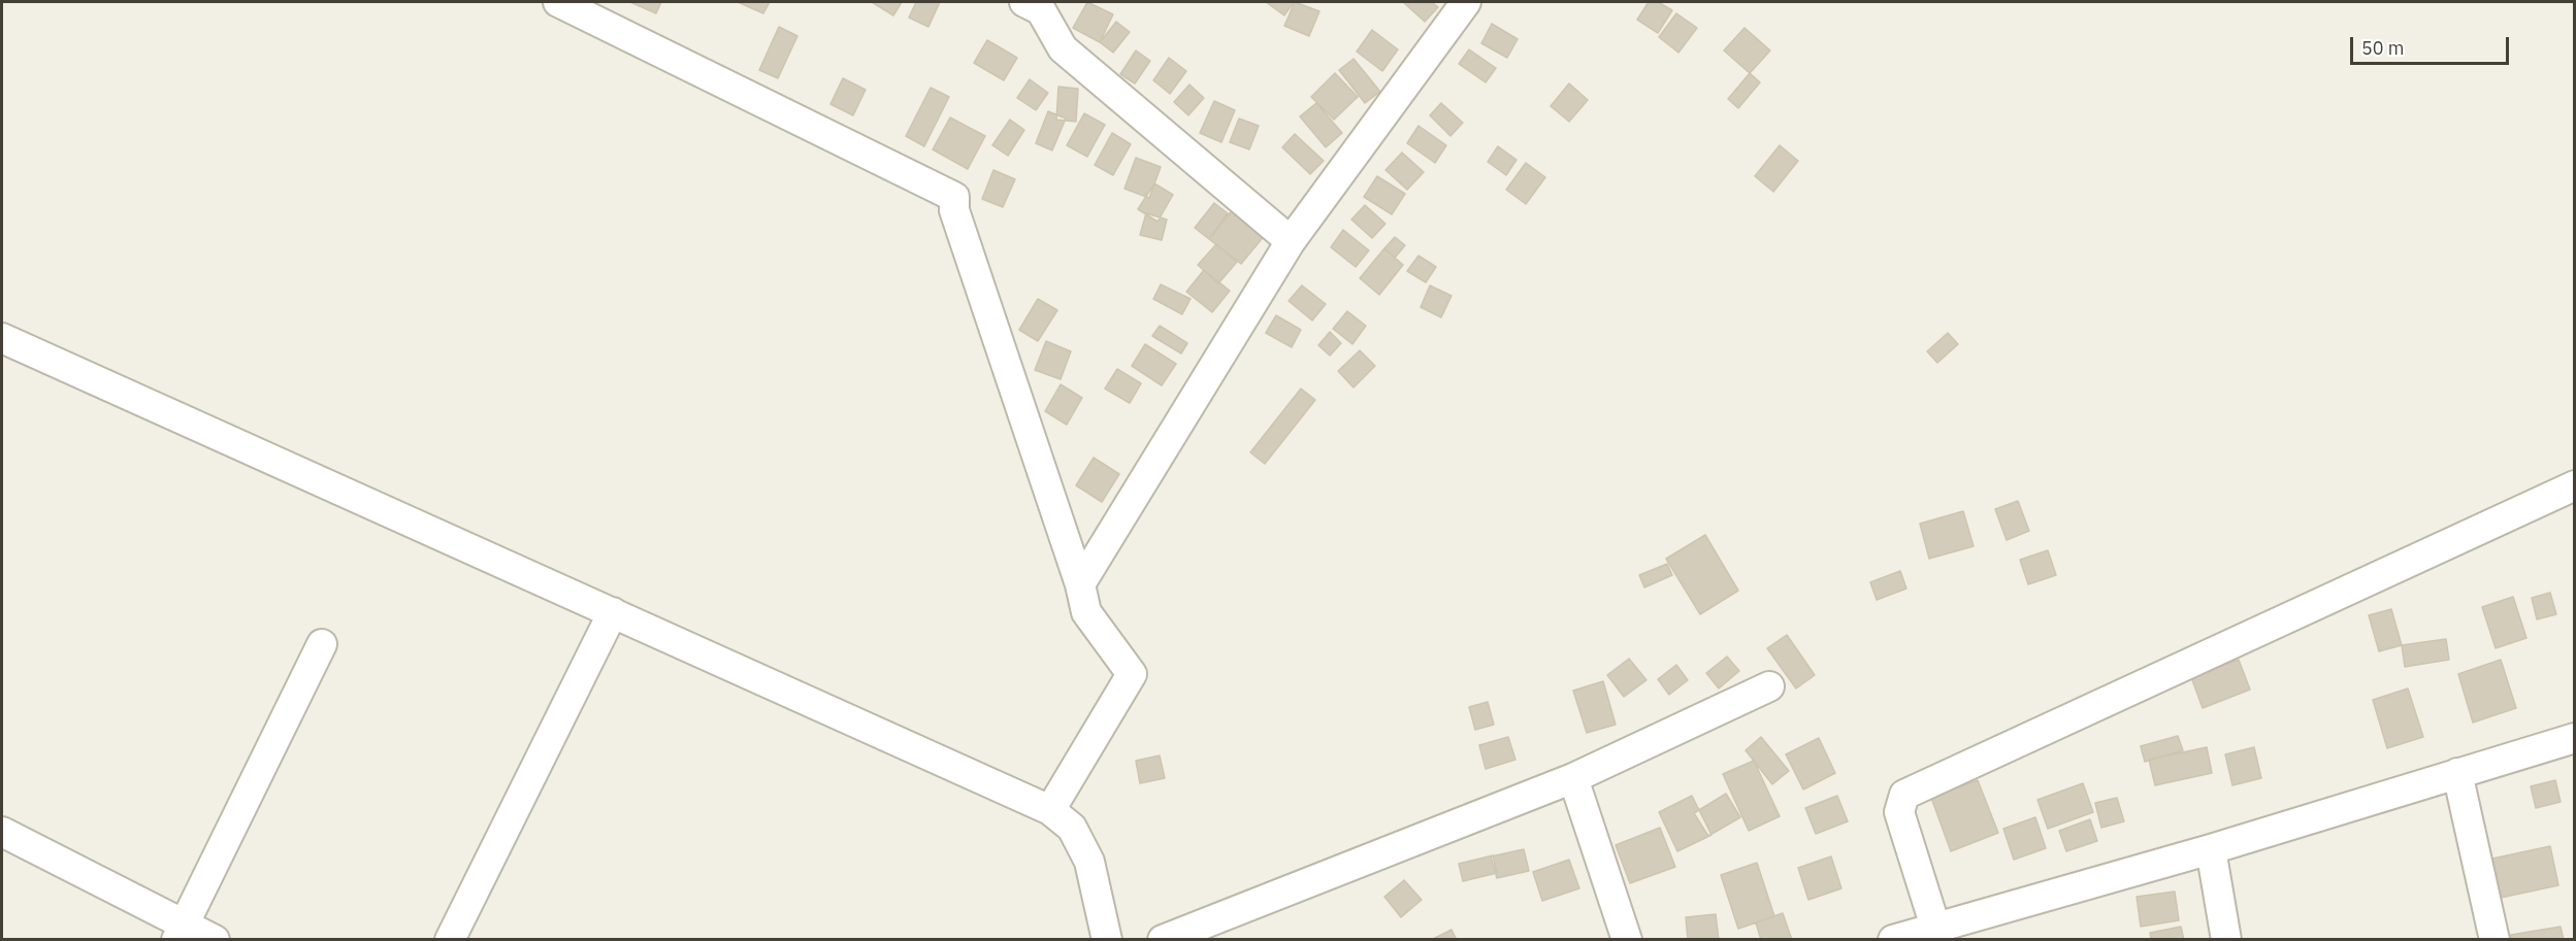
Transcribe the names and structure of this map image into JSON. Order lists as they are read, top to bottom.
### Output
{
  "scale_bar": "50 m"
}
